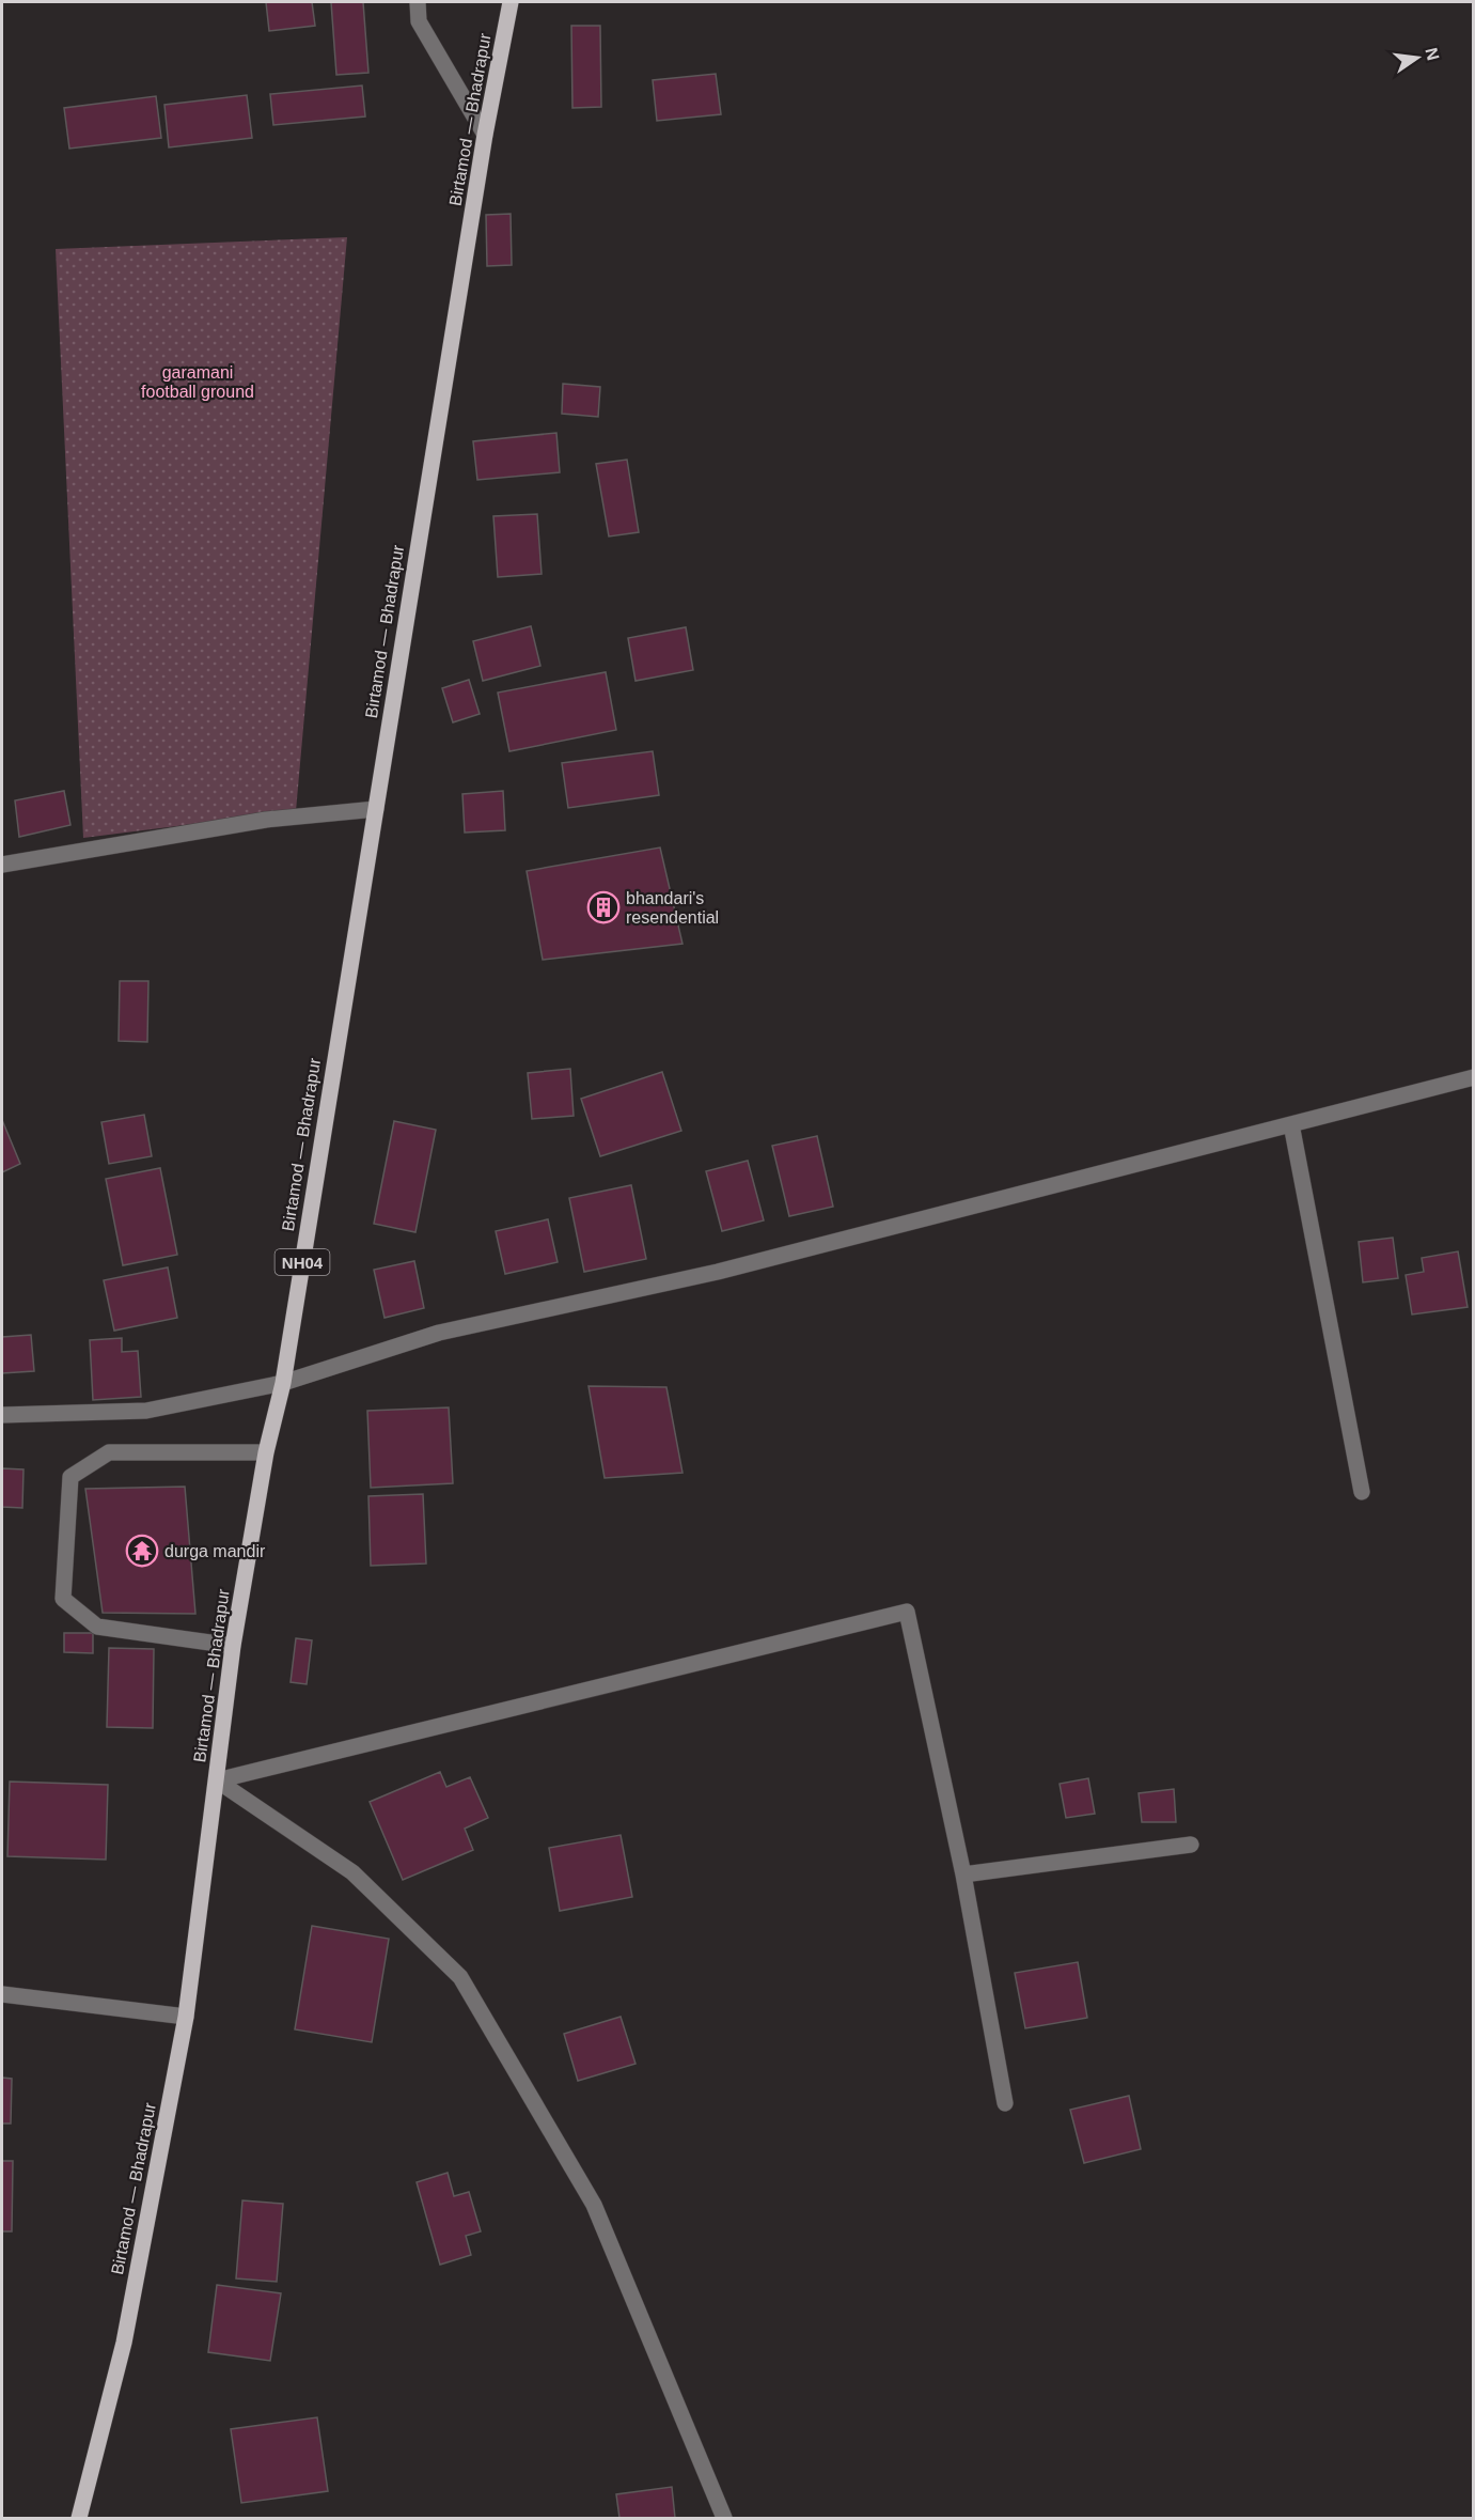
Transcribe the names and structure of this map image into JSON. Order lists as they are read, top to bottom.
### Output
{
  "streets": {
    "main road": ["Birtamod — Bhadrapur", "NH04"]
  },
  "parks": ["garamani football ground"],
  "places": {
    "building": ["bhandari's resendential"],
    "temple": ["durga mandir"]
  },
  "north": "right"
}
